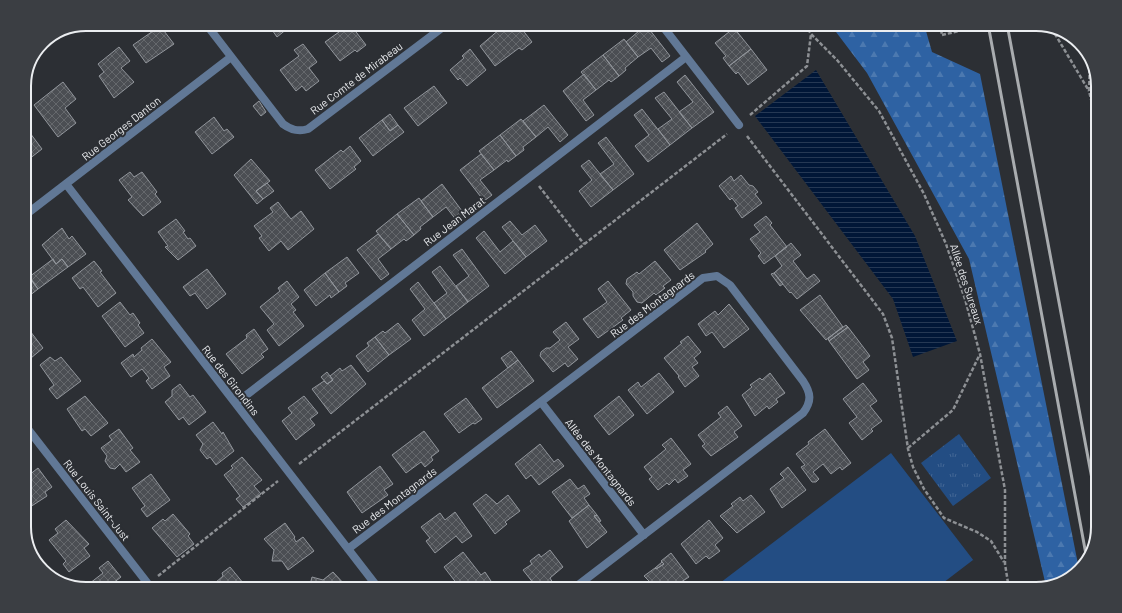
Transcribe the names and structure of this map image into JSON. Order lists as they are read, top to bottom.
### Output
{
  "streets": {
    "street": [
      "Rue Comte de Mirabeau",
      "Rue Georges Danton",
      "Rue Jean Marat",
      "Rue des Montagnards",
      "Rue des Girondins",
      "Allée des Montagnards",
      "Rue Louis Saint-Just"
    ],
    "path": ["Allée des Sureaux"]
  },
  "crossings": [
    ["Rue Comte de Mirabeau", "Rue Georges Danton"],
    ["Rue Georges Danton", "Rue des Girondins"],
    ["Rue Jean Marat", "Rue des Girondins"],
    ["Rue des Montagnards", "Rue des Girondins"],
    ["Rue des Montagnards", "Allée des Montagnards"]
  ]
}
